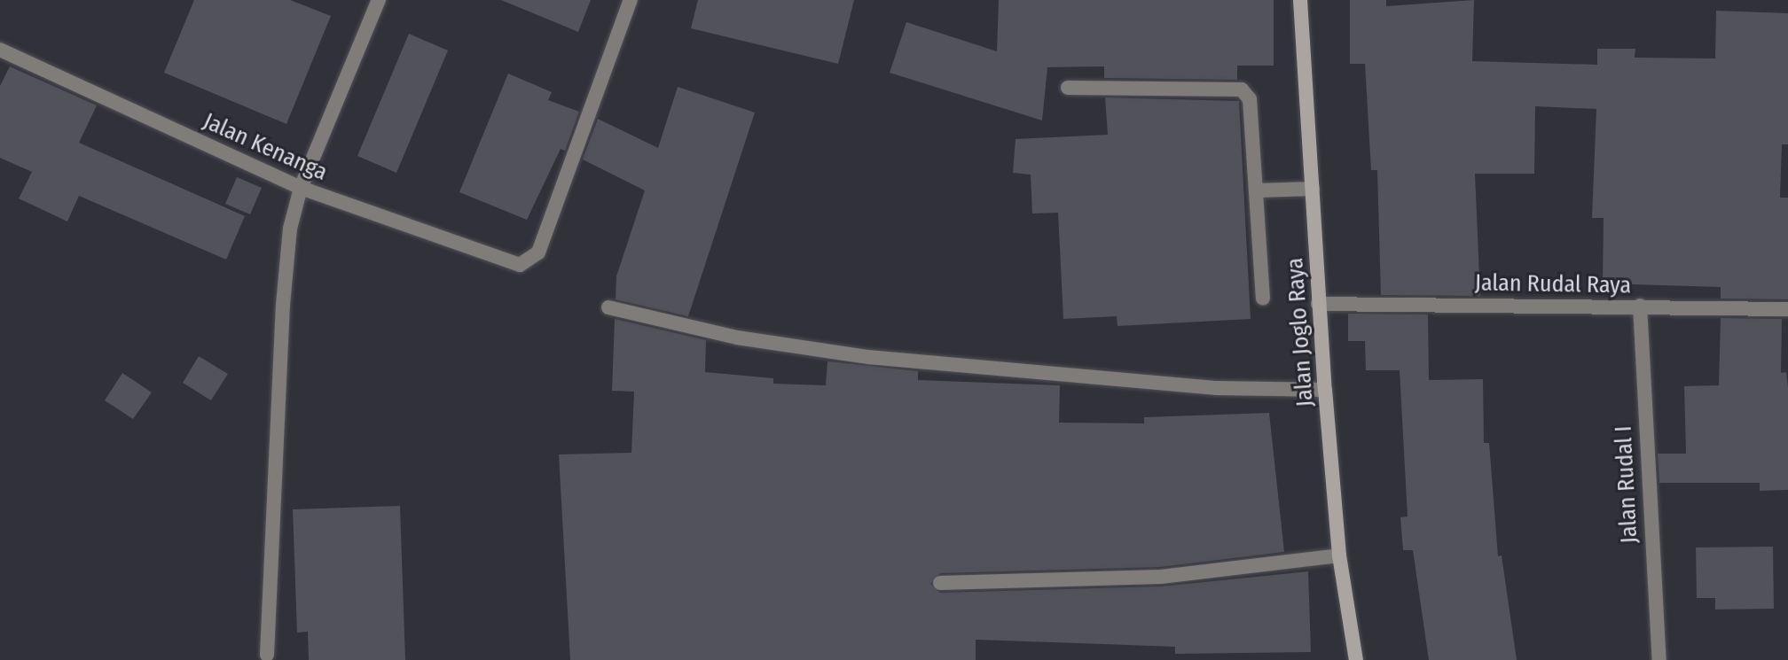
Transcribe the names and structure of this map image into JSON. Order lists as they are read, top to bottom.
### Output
{
  "streets": {
    "main road": ["Jalan Joglo Raya"],
    "street": ["Jalan Kenanga", "Jalan Rudal Raya", "Jalan Rudal I"]
  },
  "crossings": [
    ["Jalan Rudal Raya", "Jalan Joglo Raya"],
    ["Jalan Rudal Raya", "Jalan Rudal I"]
  ]
}
